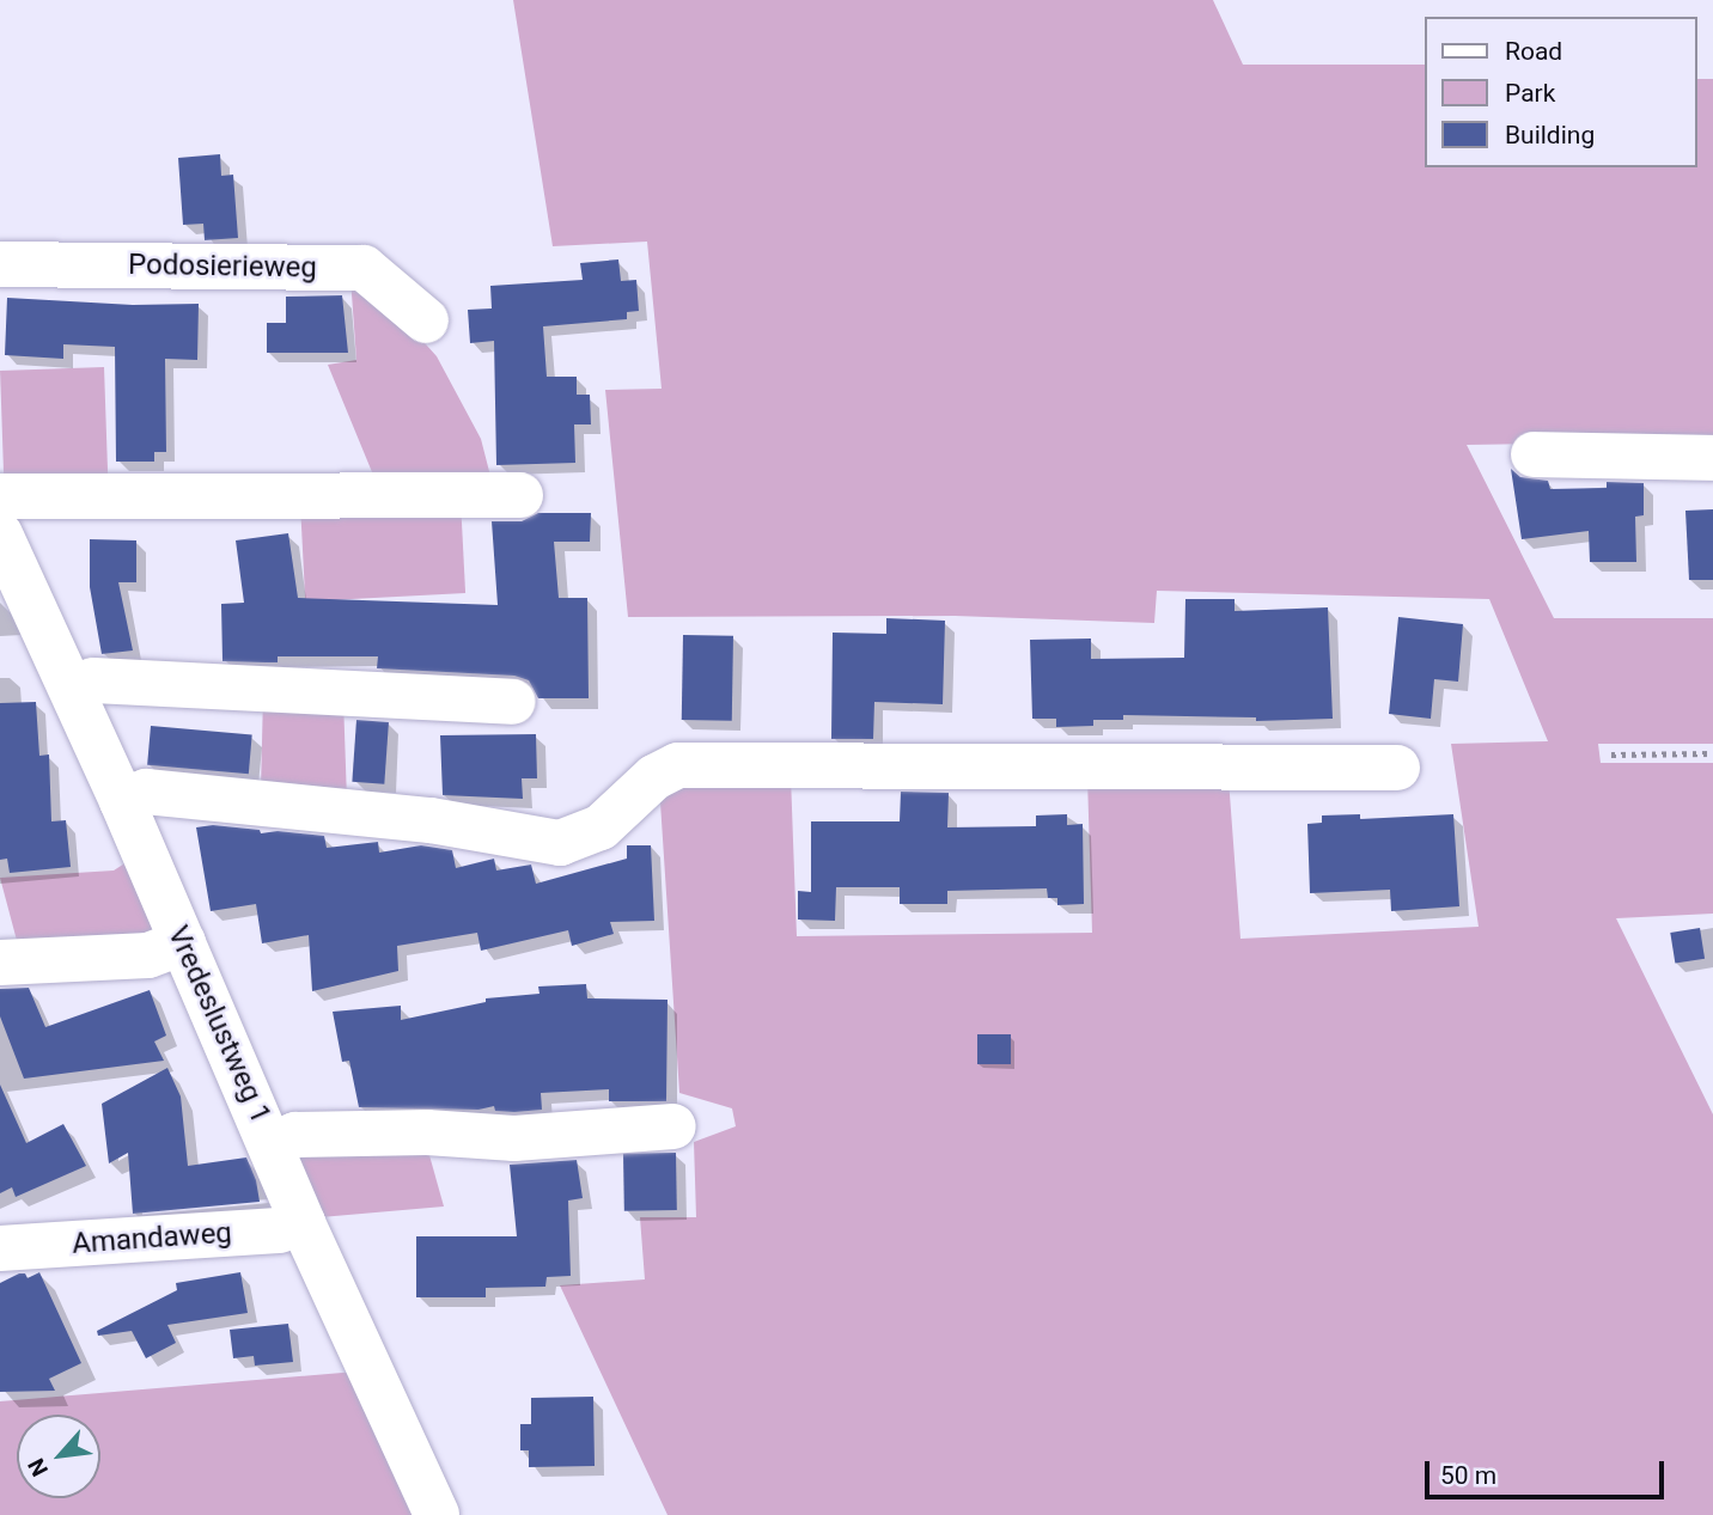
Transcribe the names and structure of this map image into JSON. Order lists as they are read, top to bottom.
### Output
{
  "streets": {
    "street": ["Podosierieweg", "Vredeslustweg 1", "Amandaweg"]
  },
  "crossings": [
    ["Vredeslustweg 1", "Amandaweg"]
  ],
  "legend": ["Road", "Park", "Building"],
  "scale_bar": "50 m",
  "north": "bottom left"
}
